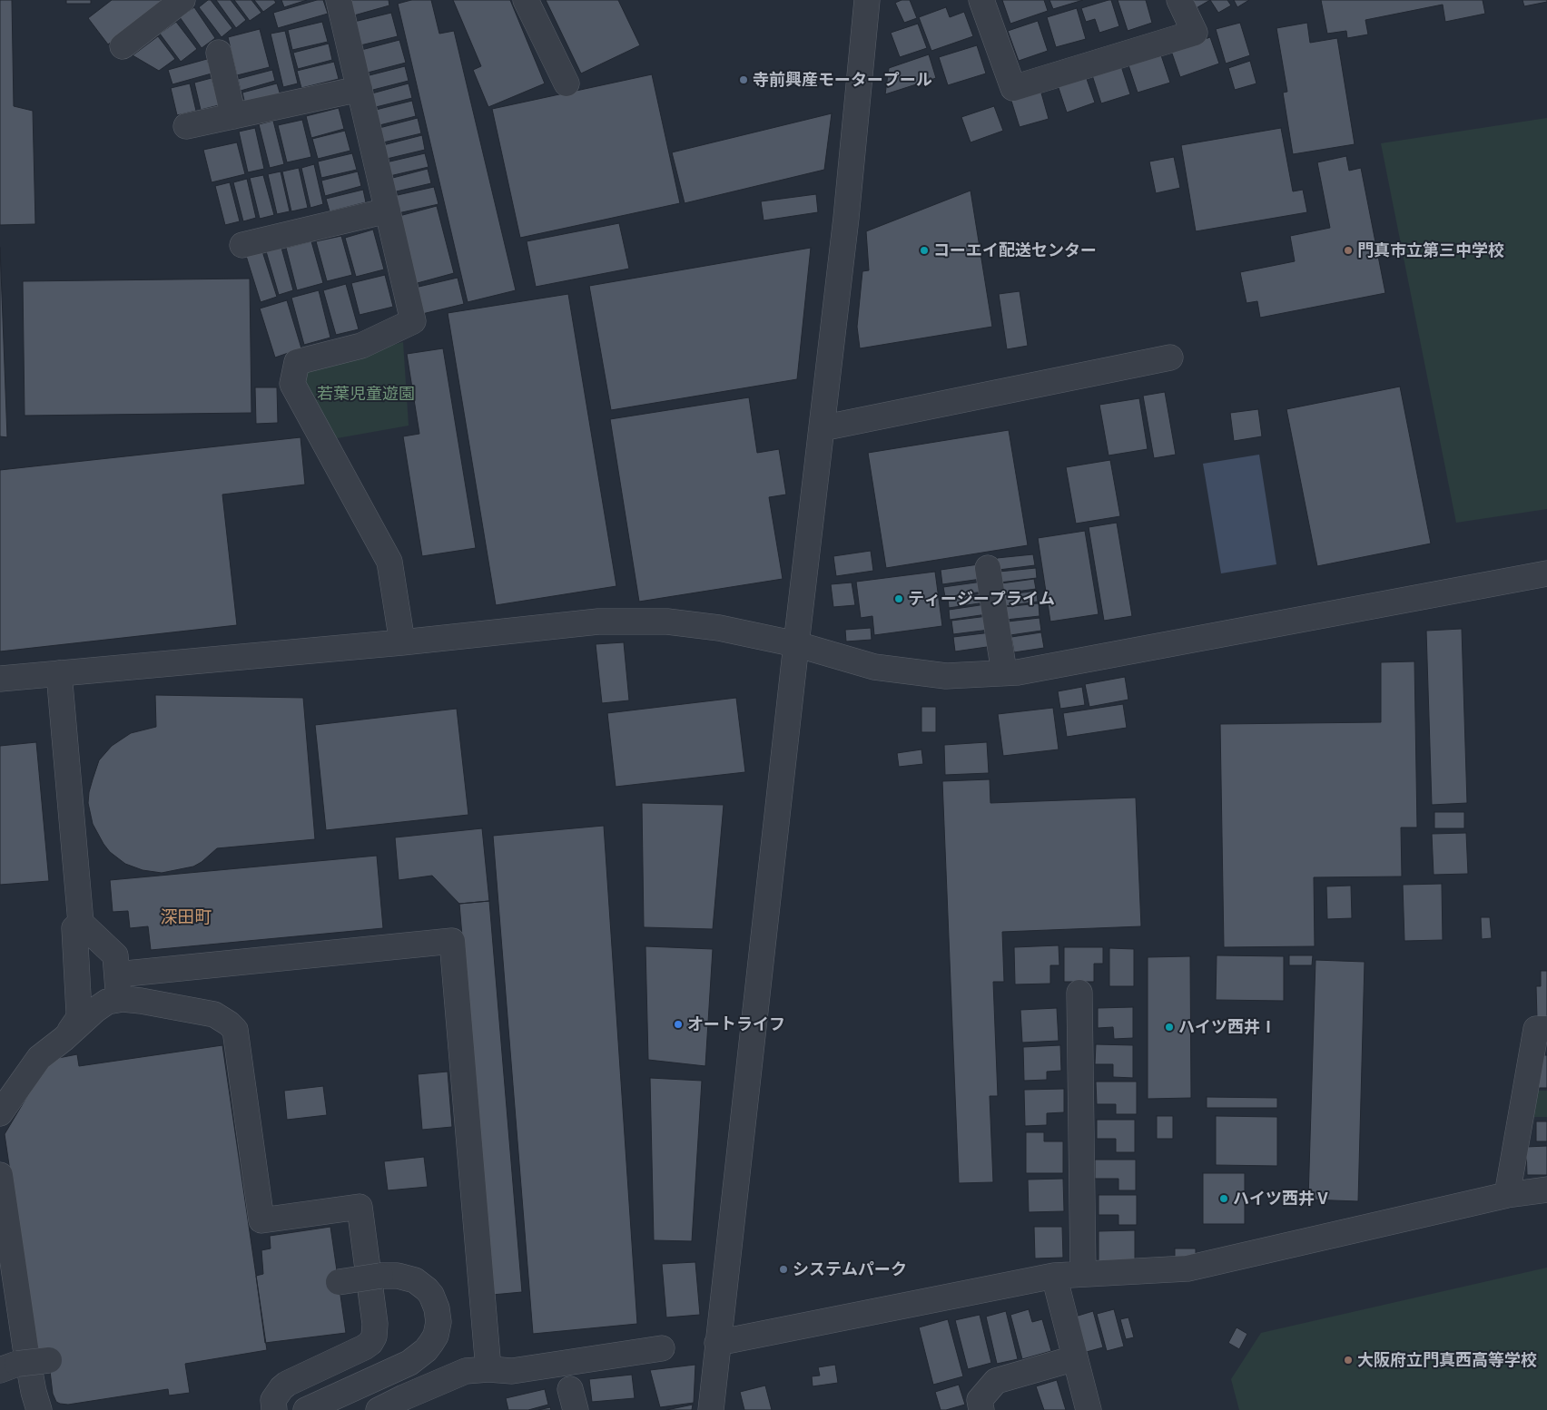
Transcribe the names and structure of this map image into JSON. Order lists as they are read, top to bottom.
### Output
{
  "districts": ["深田町"],
  "parks": ["若葉児童遊園"],
  "places": [
    "寺前興産モータープール",
    "コーエイ配送センター",
    "門真市立第三中学校",
    "ティージープライム",
    "オートライフ",
    "ハイツ西井Ⅰ",
    "ハイツ西井Ⅴ",
    "システムパーク",
    "大阪府立門真西高等学校"
  ]
}
